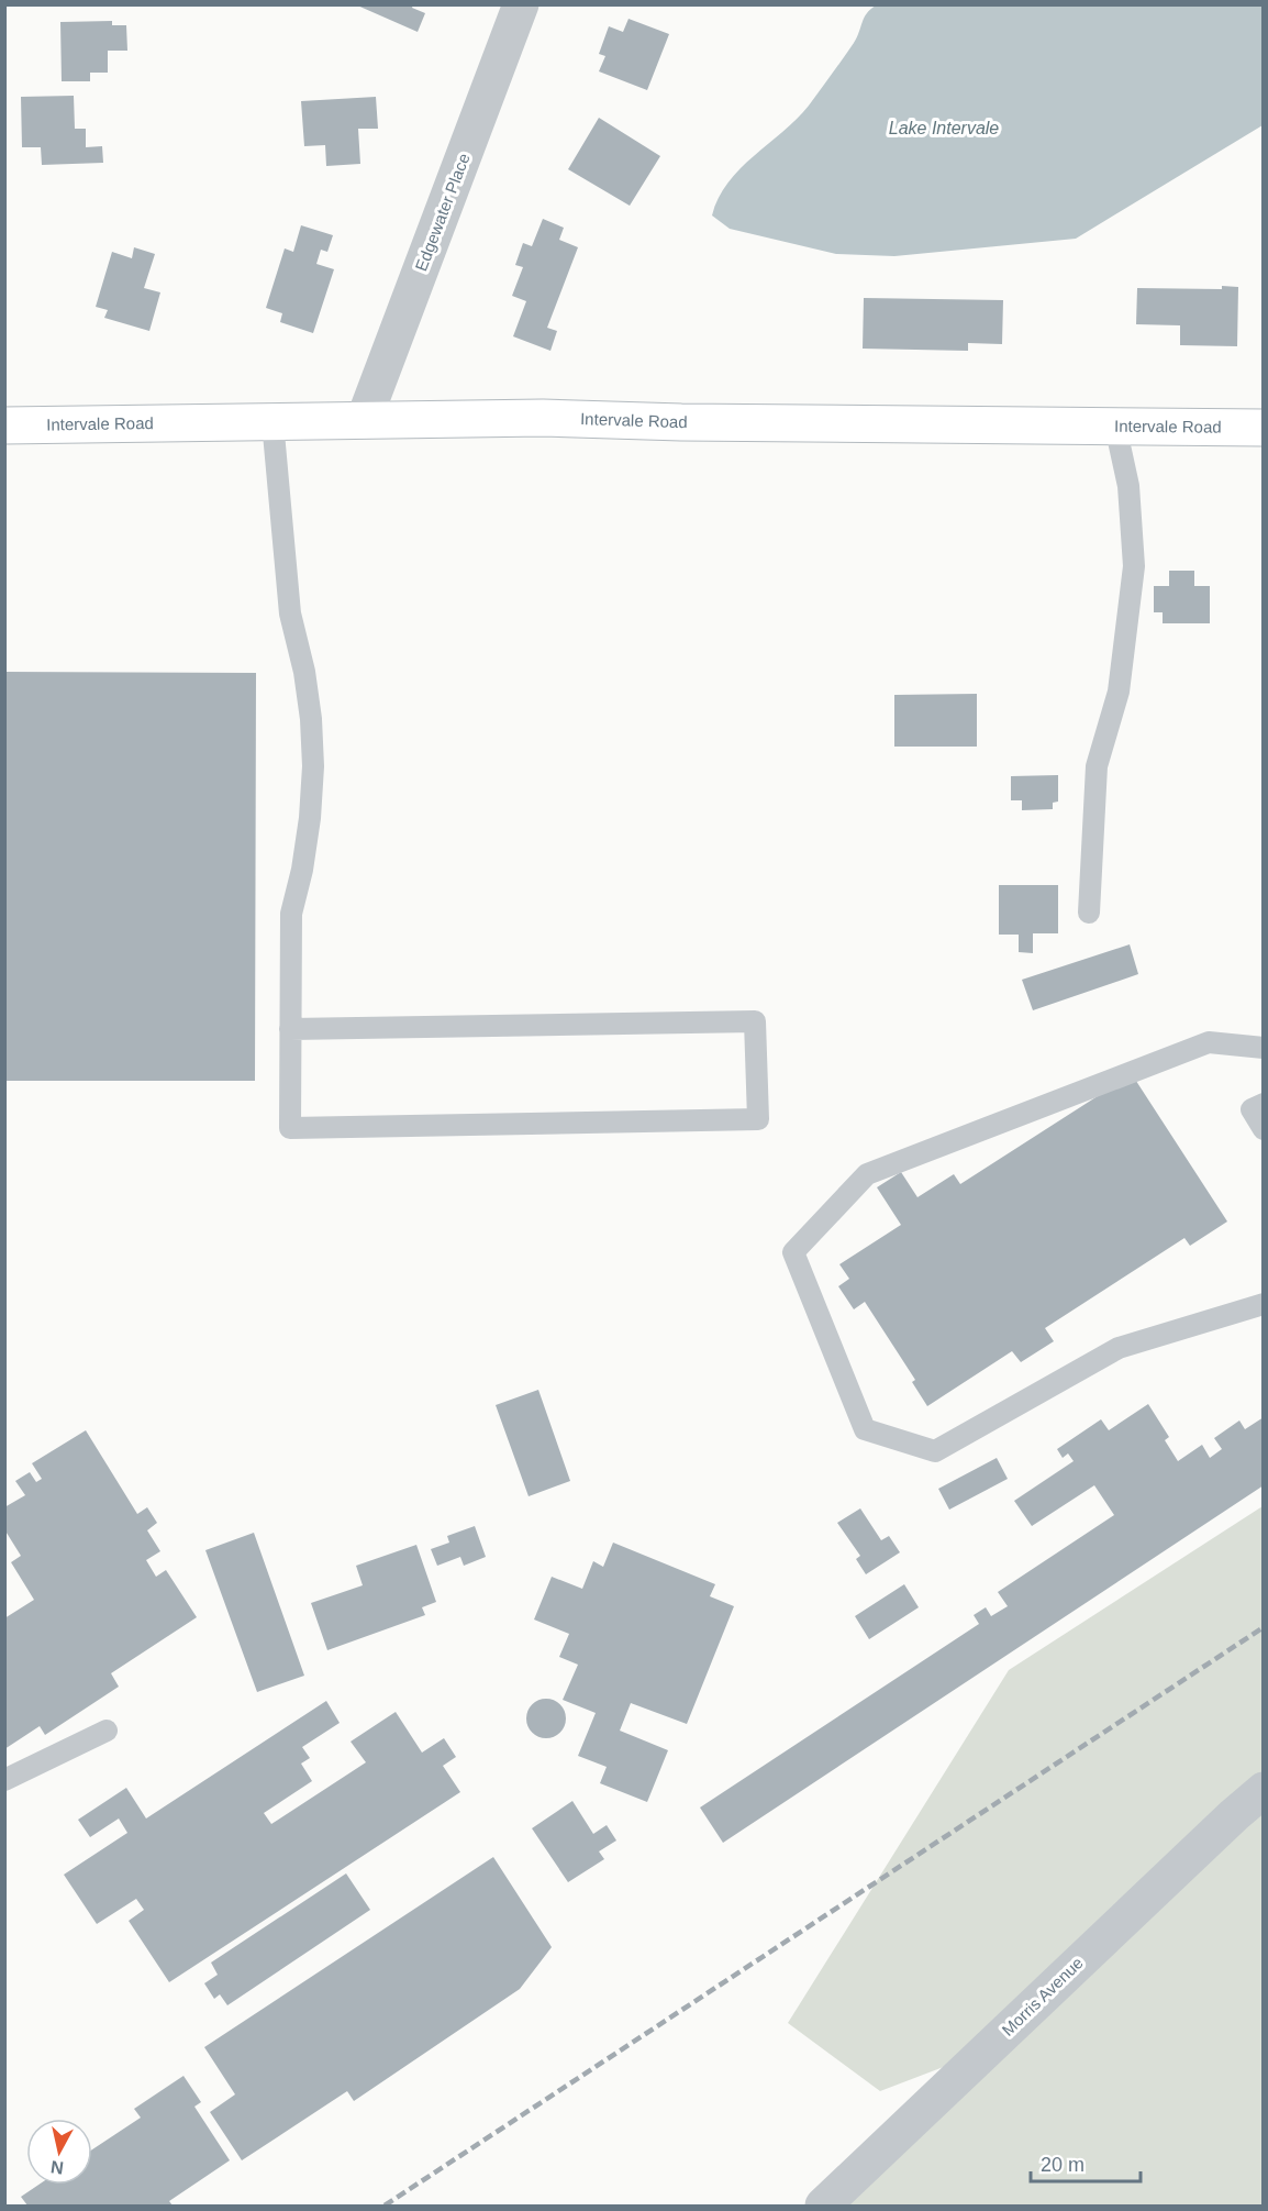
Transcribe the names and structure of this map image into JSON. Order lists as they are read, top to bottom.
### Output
{
  "streets": {
    "street": ["Edgewater Place", "Intervale Road", "Morris Avenue"]
  },
  "crossings": [
    ["Edgewater Place", "Intervale Road"]
  ],
  "water": ["Lake Intervale"],
  "scale_bar": "20 m",
  "north": "bottom"
}
